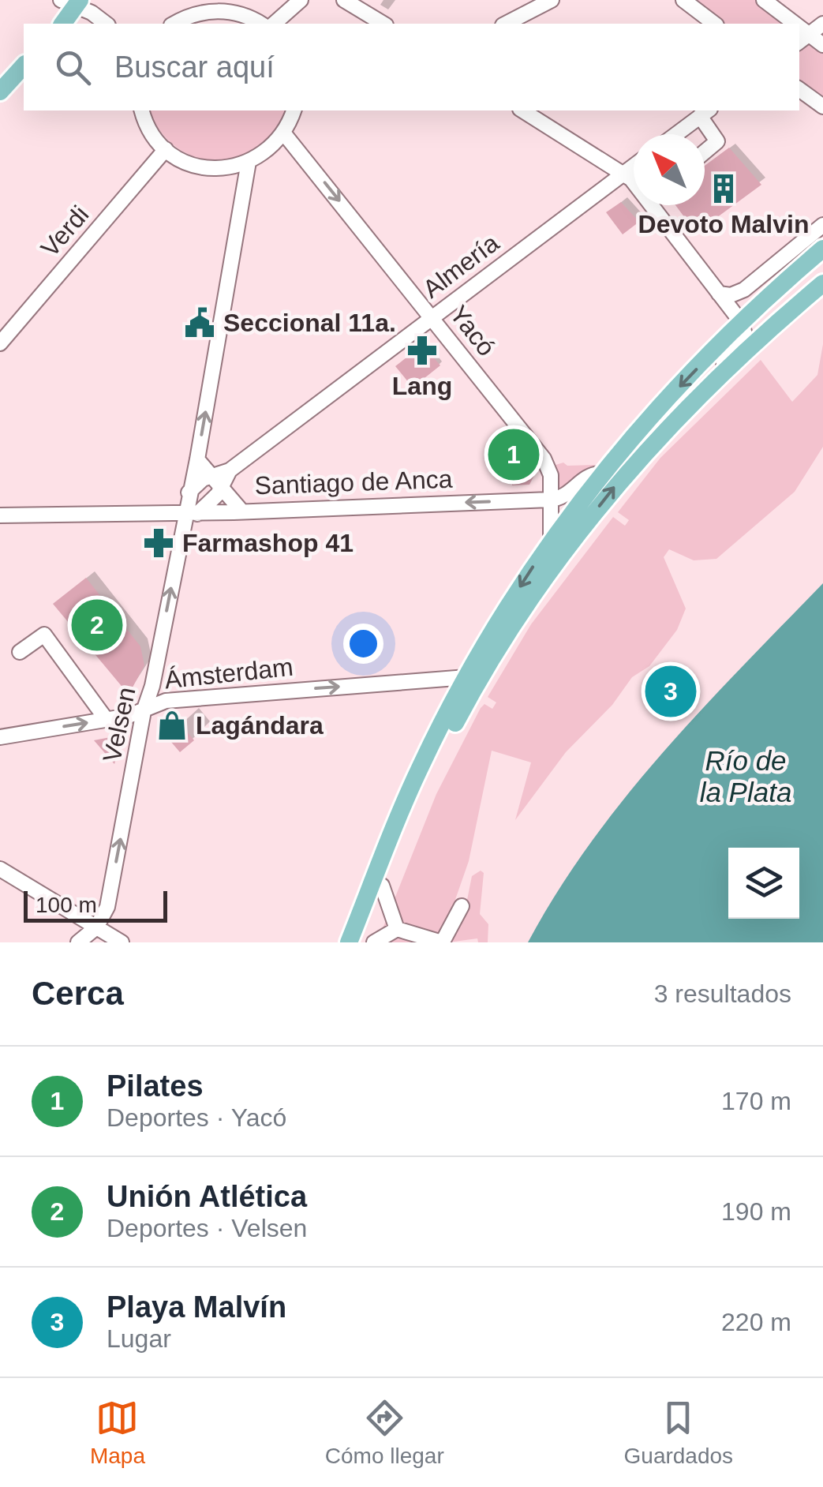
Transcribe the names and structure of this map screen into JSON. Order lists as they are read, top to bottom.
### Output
{
  "streets": {
    "street": [
      "Verdi",
      "Almería",
      "Yacó",
      "Santiago de Anca",
      "Ámsterdam",
      "Velsen"
    ]
  },
  "crossings": [
    ["Almería", "Yacó"],
    ["Almería", "Santiago de Anca"],
    ["Almería", "Velsen"],
    ["Yacó", "Santiago de Anca"],
    ["Santiago de Anca", "Velsen"],
    ["Ámsterdam", "Velsen"]
  ],
  "one_way": [
    "Yacó",
    "Santiago de Anca",
    "Ámsterdam",
    "Velsen"
  ],
  "water": ["Río de la Plata"],
  "places": {
    "building": ["Devoto Malvin"],
    "public building": ["Seccional 11a."],
    "pharmacy": ["Lang", "Farmashop 41"],
    "shop": ["Lagándara"]
  },
  "scale_bar": "100 m",
  "north": "top left",
  "page": {
    "search": "Buscar aquí",
    "pins": ["1", "2", "3"],
    "scale": "100 m",
    "heading": ["Cerca", "3 resultados"],
    "list": [
      {
        "mark": "1",
        "name": "Pilates",
        "note": "Deportes · Yacó",
        "value": "170 m"
      },
      {
        "mark": "2",
        "name": "Unión Atlética",
        "note": "Deportes · Velsen",
        "value": "190 m"
      },
      {
        "mark": "3",
        "name": "Playa Malvín",
        "note": "Lugar",
        "value": "220 m"
      }
    ],
    "nav": ["Mapa", "Cómo llegar", "Guardados"]
  }
}
